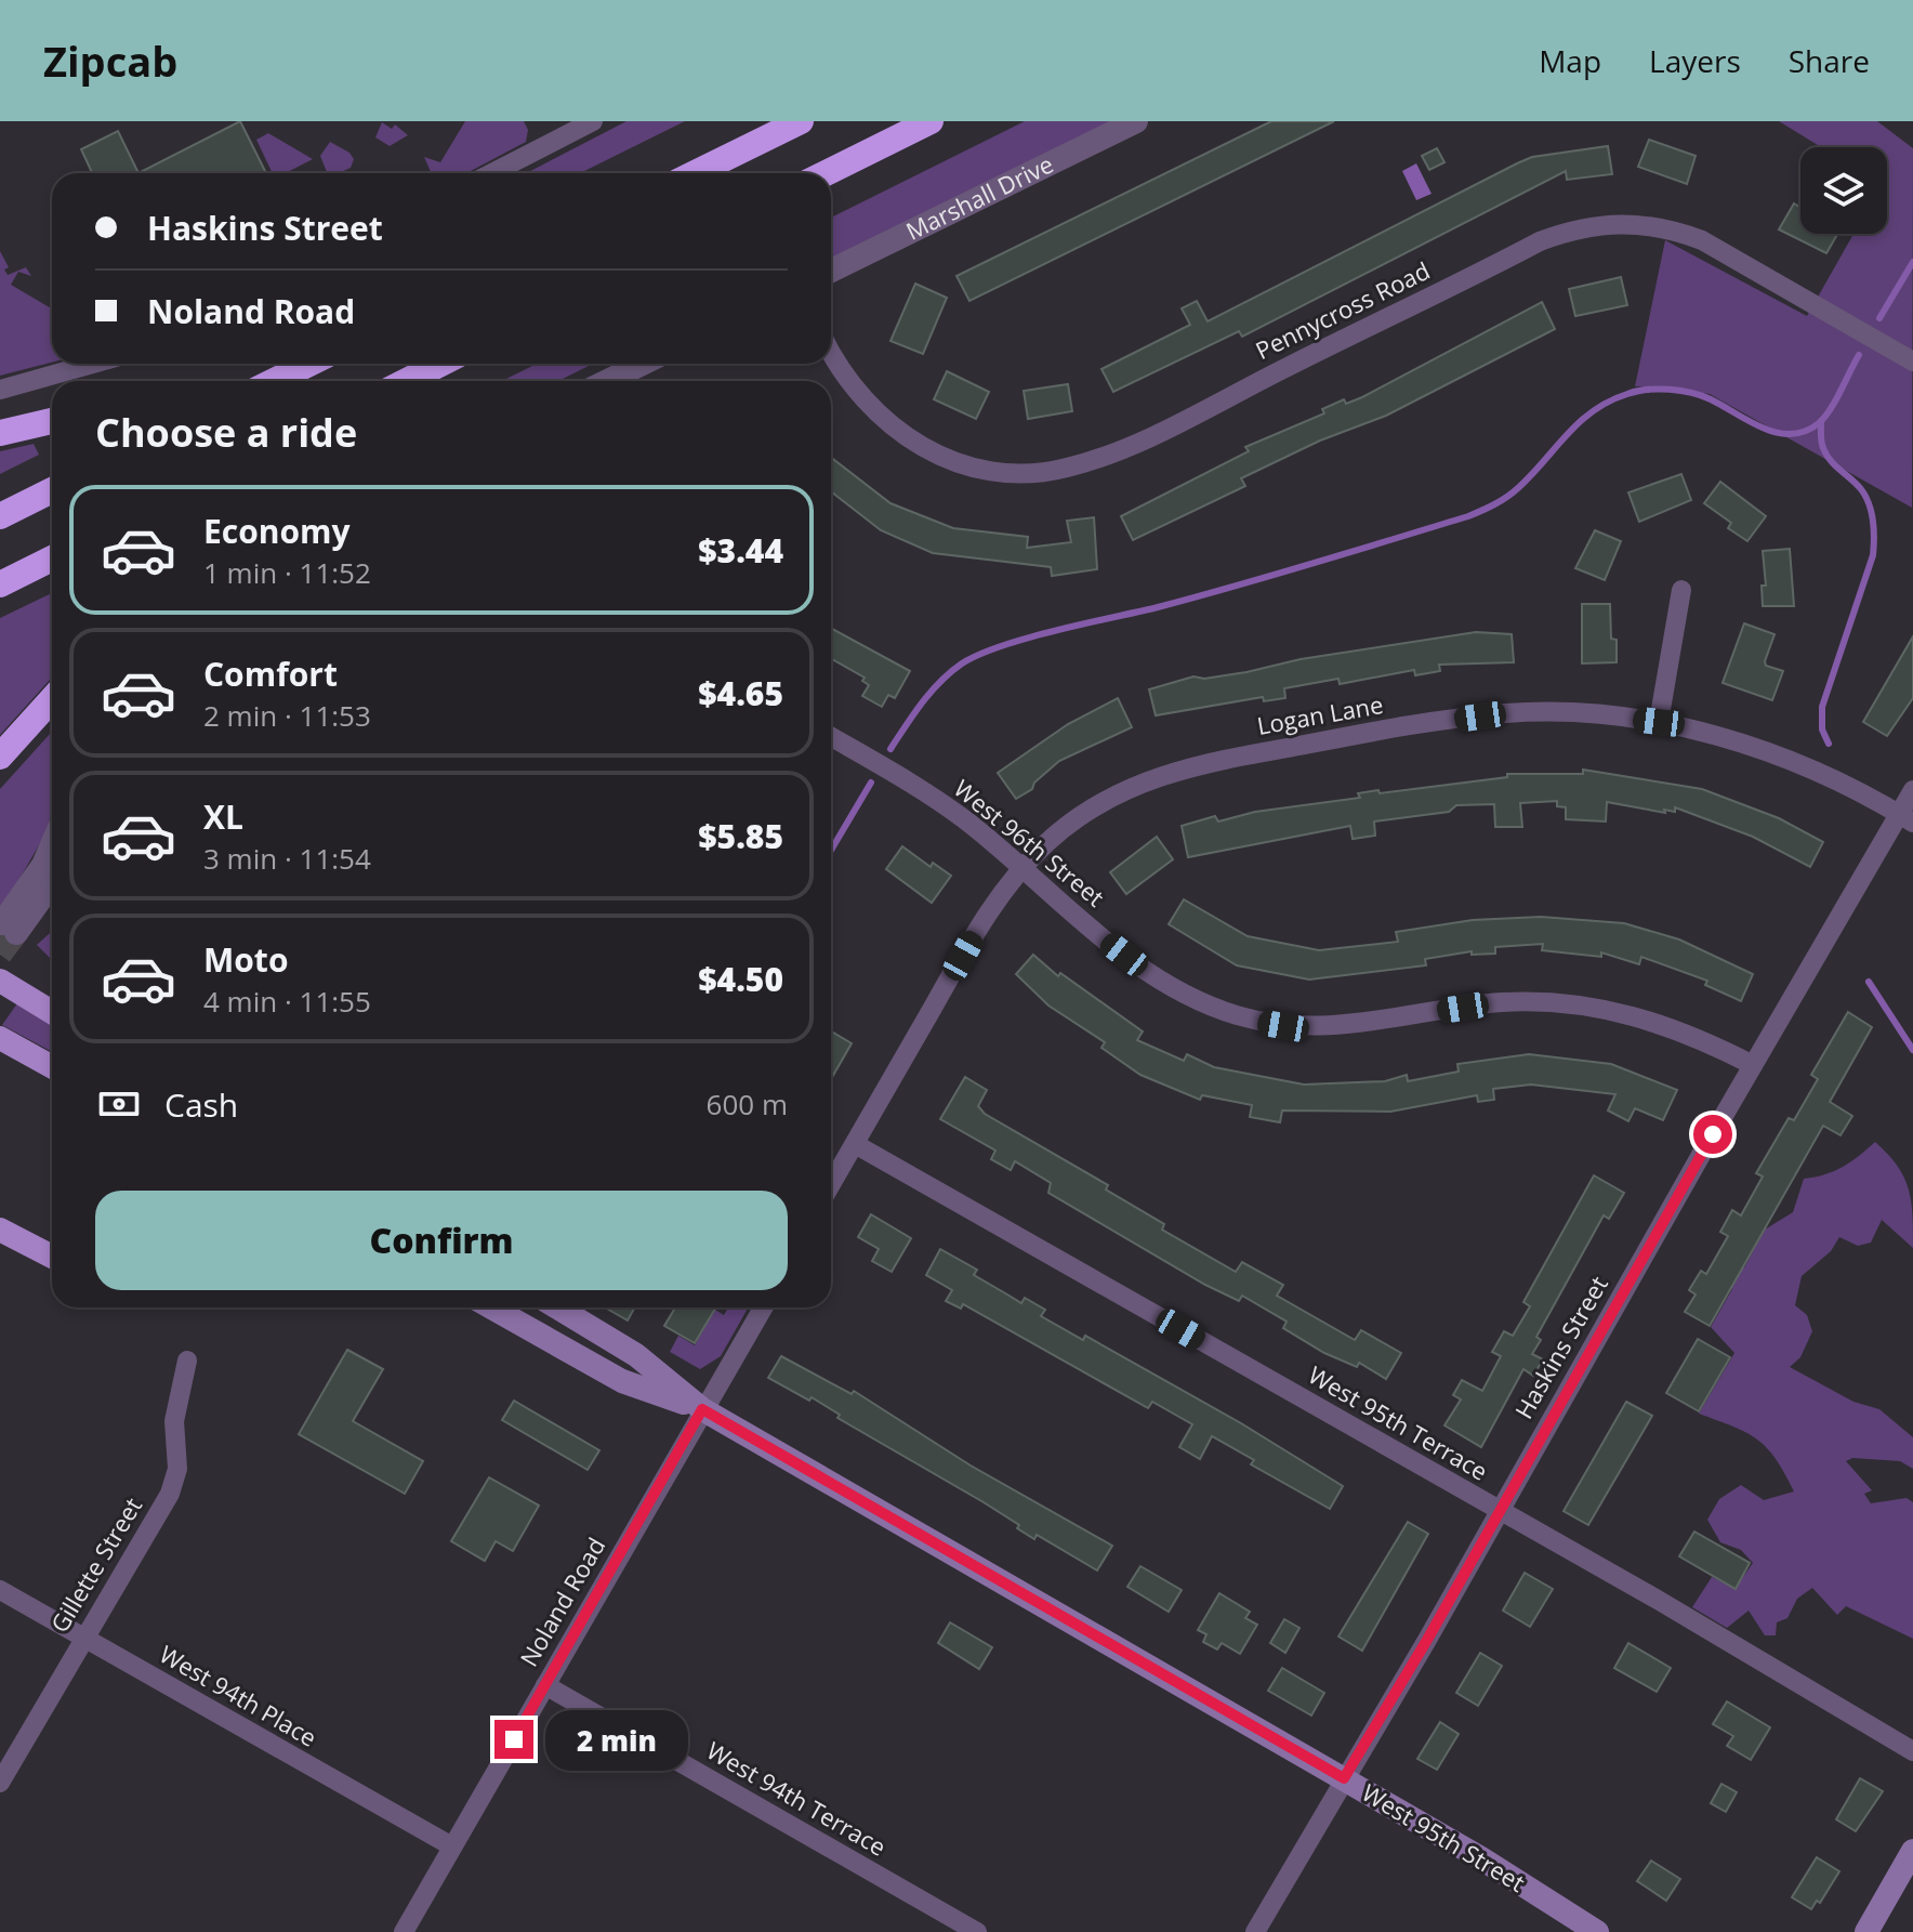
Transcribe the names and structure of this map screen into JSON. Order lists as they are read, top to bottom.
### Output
{
  "streets": {
    "main road": ["West 95th Street"],
    "street": [
      "Marshall Drive",
      "Pennycross Road",
      "Logan Lane",
      "West 96th Street",
      "Haskins Street",
      "West 95th Terrace",
      "Gillette Street",
      "Noland Road",
      "West 94th Place",
      "West 94th Terrace"
    ]
  },
  "crossings": [
    ["Logan Lane", "West 96th Street"],
    ["Logan Lane", "Haskins Street"],
    ["West 96th Street", "Haskins Street"],
    ["Haskins Street", "West 95th Terrace"],
    ["Haskins Street", "West 95th Street"],
    ["Gillette Street", "West 94th Place"],
    ["Noland Road", "West 94th Place"],
    ["Noland Road", "West 94th Terrace"],
    ["Noland Road", "West 95th Street"]
  ],
  "page": {
    "header": "Zipcab",
    "nav": ["Map", "Layers", "Share"],
    "banner": ["Haskins Street", "Noland Road"],
    "heading": "Choose a ride",
    "list": [
      {
        "name": "Economy",
        "note": "1 min · 11:52",
        "value": "$3.44"
      },
      {
        "name": "Comfort",
        "note": "2 min · 11:53",
        "value": "$4.65"
      },
      {
        "name": "XL",
        "note": "3 min · 11:54",
        "value": "$5.85"
      },
      {
        "name": "Moto",
        "note": "4 min · 11:55",
        "value": "$4.50"
      }
    ],
    "pay": ["Cash", "600 m"],
    "buttons": "Confirm",
    "bubble": "2 min"
  }
}
